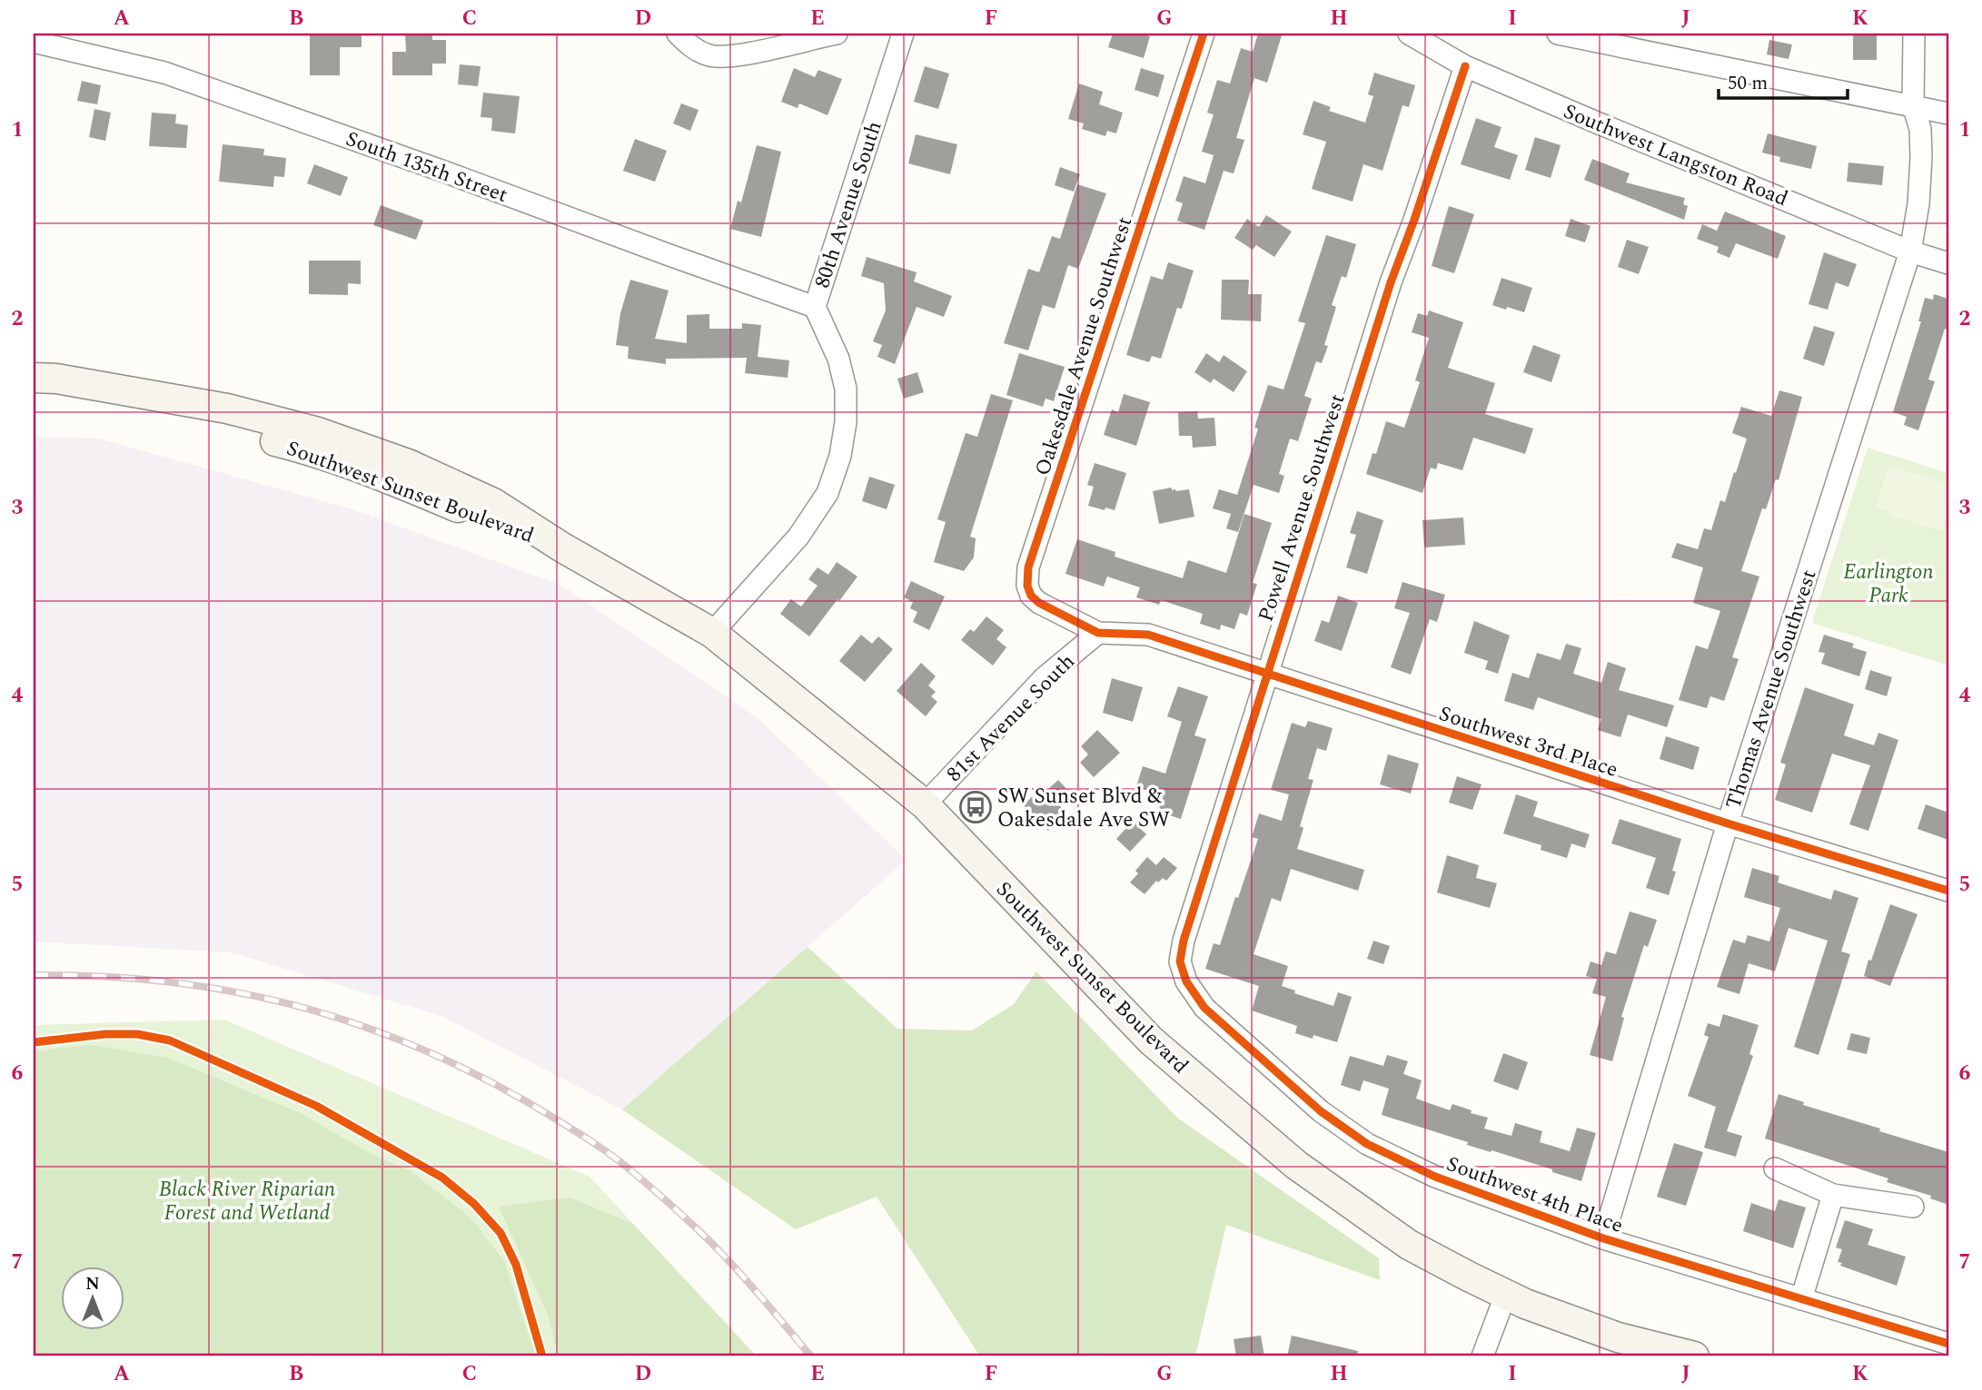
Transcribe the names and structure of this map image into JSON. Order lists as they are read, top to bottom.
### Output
{
  "streets": {
    "main road": ["Southwest Sunset Boulevard"],
    "street": [
      "Southwest Langston Road",
      "South 135th Street",
      "80th Avenue South",
      "Oakesdale Avenue Southwest",
      "Powell Avenue Southwest",
      "Thomas Avenue Southwest",
      "81st Avenue South",
      "Southwest 3rd Place",
      "Southwest 4th Place"
    ]
  },
  "crossings": [
    ["Southwest Langston Road", "Powell Avenue Southwest"],
    ["Southwest Langston Road", "Thomas Avenue Southwest"],
    ["South 135th Street", "80th Avenue South"],
    ["80th Avenue South", "Southwest Sunset Boulevard"],
    ["Oakesdale Avenue Southwest", "81st Avenue South"],
    ["Oakesdale Avenue Southwest", "Southwest 3rd Place"],
    ["Southwest Sunset Boulevard", "81st Avenue South"],
    ["Powell Avenue Southwest", "Southwest 3rd Place"],
    ["Powell Avenue Southwest", "Southwest 4th Place"],
    ["Thomas Avenue Southwest", "Southwest 3rd Place"],
    ["Thomas Avenue Southwest", "Southwest 4th Place"],
    ["81st Avenue South", "Southwest 3rd Place"]
  ],
  "parks": ["Earlington Park", "Black River Riparian Forest and Wetland"],
  "places": {
    "bus stop": ["SW Sunset Blvd & Oakesdale Ave SW"]
  },
  "scale_bar": "50 m",
  "north": "top",
  "grid": {
    "columns": [
      "A",
      "B",
      "C",
      "D",
      "E",
      "F",
      "G",
      "H",
      "I",
      "J",
      "K"
    ],
    "rows": [
      "1",
      "2",
      "3",
      "4",
      "5",
      "6",
      "7"
    ]
  }
}
